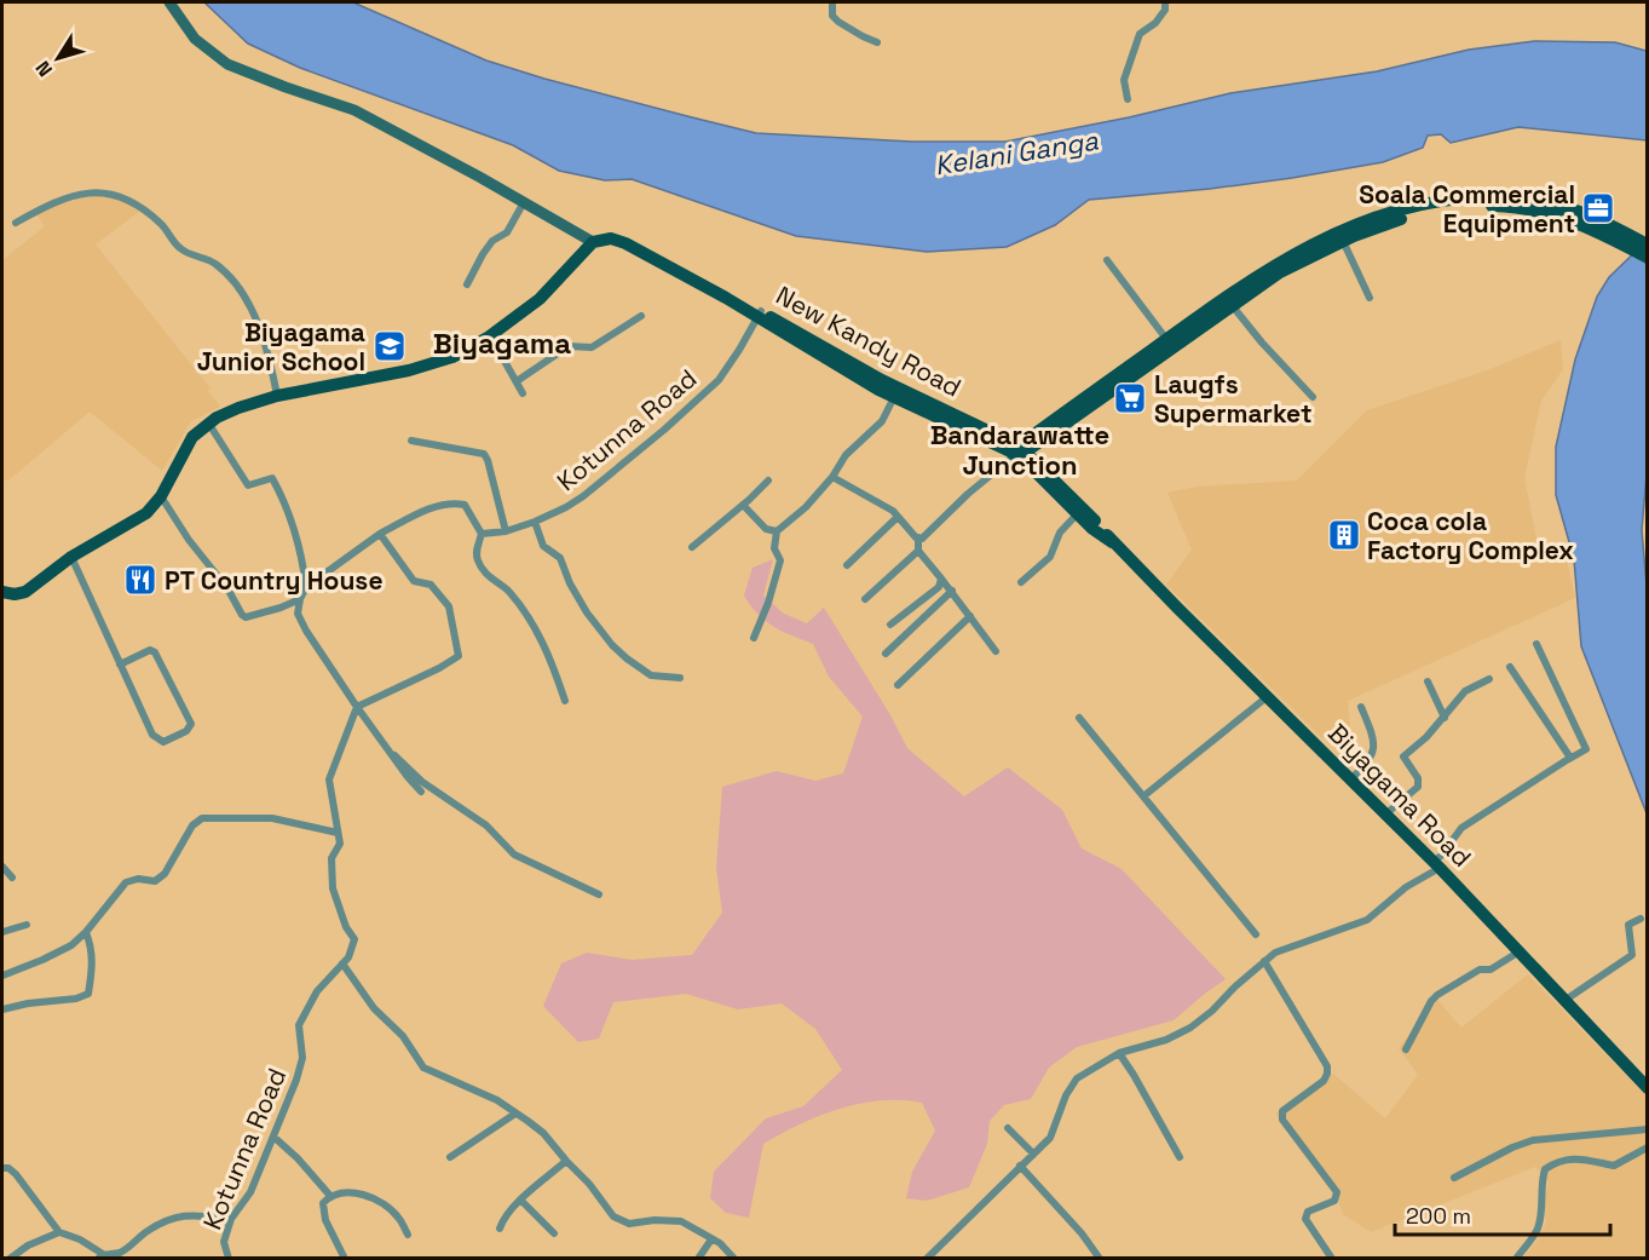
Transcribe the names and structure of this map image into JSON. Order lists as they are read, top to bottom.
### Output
{
  "streets": {
    "main road": ["New Kandy Road", "Biyagama Road"],
    "street": ["Kotunna Road"]
  },
  "crossings": [
    ["New Kandy Road", "Kotunna Road"],
    ["New Kandy Road", "Biyagama Road"]
  ],
  "districts": ["Biyagama", "Bandarawatte Junction"],
  "water": ["Kelani Ganga"],
  "places": {
    "office": ["Soala Commercial Equipment"],
    "school or university": ["Biyagama Junior School"],
    "supermarket": ["Laugfs Supermarket"],
    "building": ["Coca cola Factory Complex"],
    "restaurant": ["PT Country House"]
  },
  "scale_bar": "200 m",
  "north": "bottom left"
}
